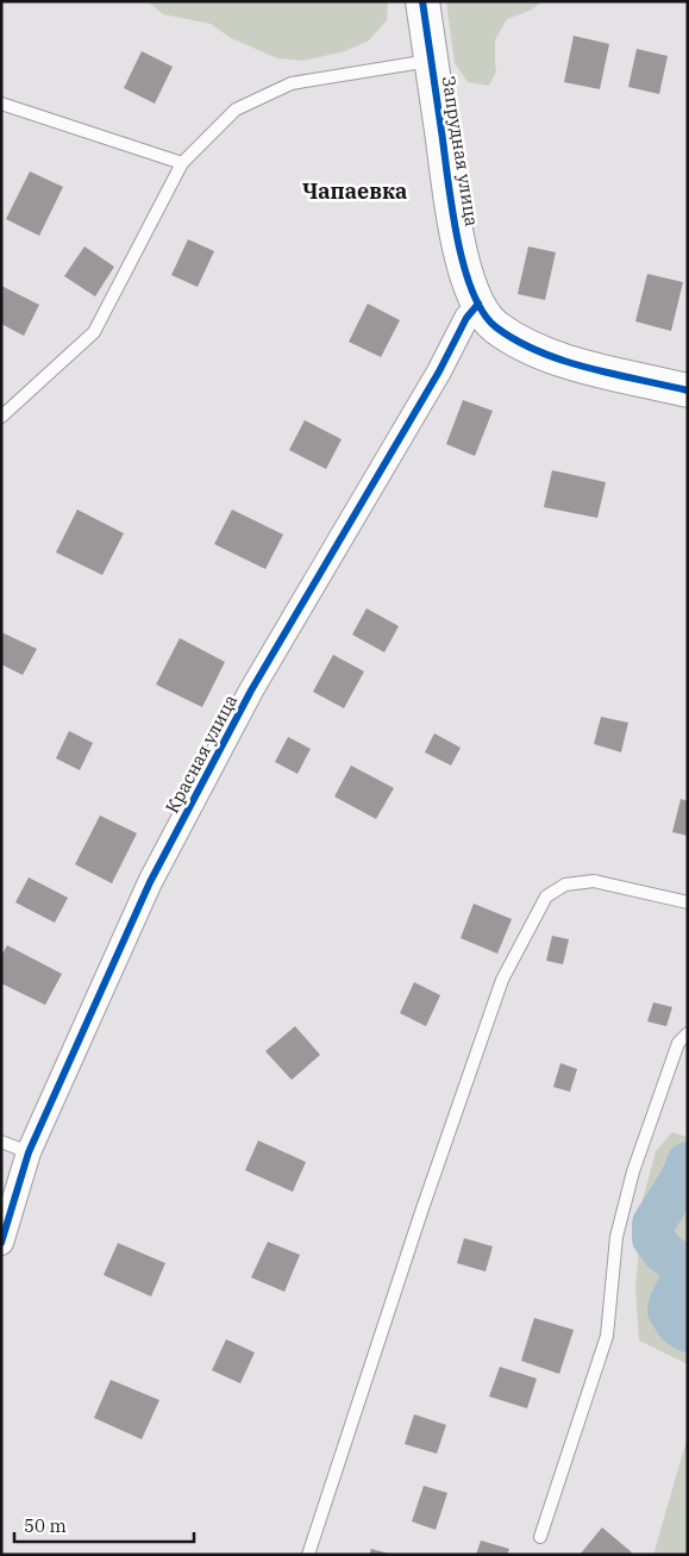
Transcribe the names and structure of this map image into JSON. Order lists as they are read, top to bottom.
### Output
{
  "streets": {
    "street": ["Запрудная улица", "Красная улица"]
  },
  "crossings": [
    ["Запрудная улица", "Красная улица"]
  ],
  "districts": ["Чапаевка"],
  "scale_bar": "50 m"
}
